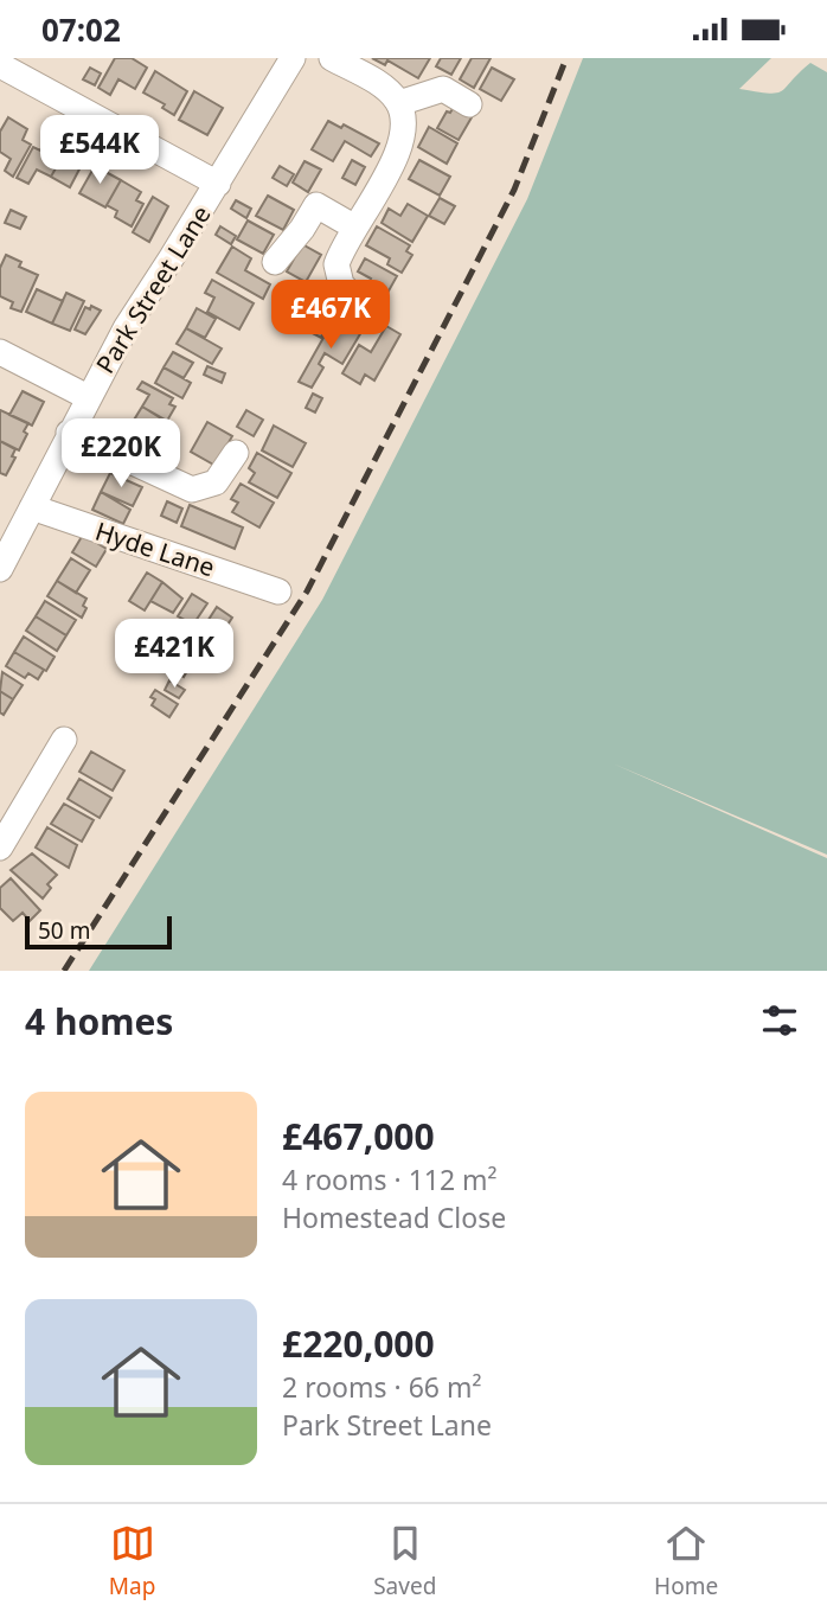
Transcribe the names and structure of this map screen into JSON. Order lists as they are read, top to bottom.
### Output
{
  "streets": {
    "street": ["Park Street Lane", "Hyde Lane"]
  },
  "crossings": [
    ["Park Street Lane", "Hyde Lane"]
  ],
  "scale_bar": "50 m",
  "page": {
    "status": "07:02",
    "price": [
      "£544K",
      "£467K",
      "£220K",
      "£421K"
    ],
    "scale": "50 m",
    "heading": "4 homes",
    "list": [
      {
        "name": "£467,000",
        "note": "4 rooms · 112 m² · Homestead Close"
      },
      {
        "name": "£220,000",
        "note": "2 rooms · 66 m² · Park Street Lane"
      }
    ],
    "tabs": ["Map", "Saved", "Home"]
  }
}
